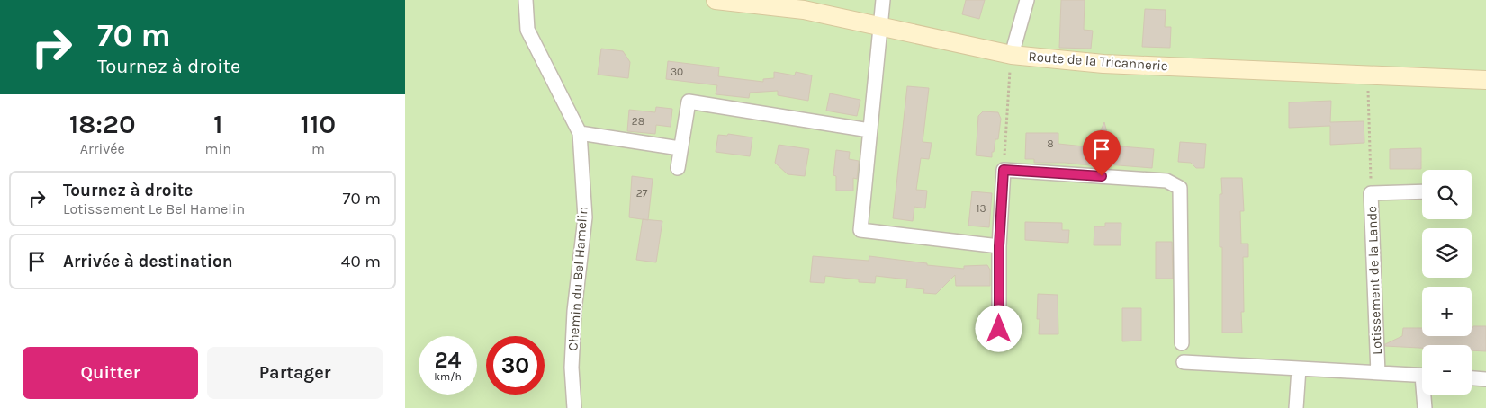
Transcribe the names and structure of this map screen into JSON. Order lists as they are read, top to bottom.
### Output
{
  "streets": {
    "main road": ["Route de la Tricannerie"],
    "street": ["Chemin du Bel Hamelin", "Lotissement de la Lande"]
  },
  "house_numbers": [
    "30",
    "28",
    "8",
    "27",
    "13"
  ],
  "page": {
    "turn": ["70 m", "Tournez à droite"],
    "eta": [
      "18:20",
      "Arrivée",
      "1",
      "min",
      "110",
      "m"
    ],
    "map_buttons": ["+", "−"],
    "list": [
      {
        "name": "Tournez à droite",
        "note": "Lotissement Le Bel Hamelin",
        "value": "70 m"
      },
      {
        "name": "Arrivée à destination",
        "value": "40 m"
      }
    ],
    "speed": "24 km/h",
    "limit": "30",
    "buttons": ["Quitter", "Partager"]
  }
}
